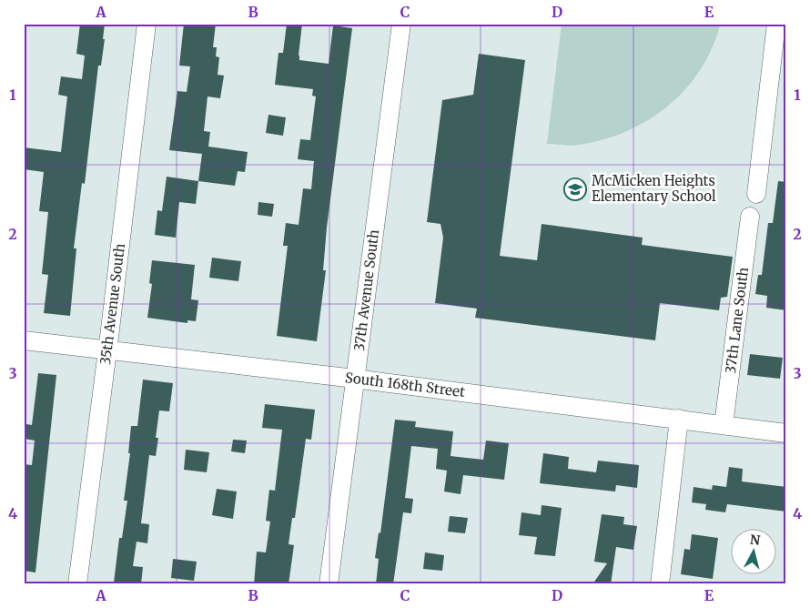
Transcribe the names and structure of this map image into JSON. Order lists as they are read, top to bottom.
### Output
{
  "streets": {
    "street": [
      "37th Avenue South",
      "35th Avenue South",
      "37th Lane South",
      "South 168th Street"
    ]
  },
  "crossings": [
    ["37th Avenue South", "South 168th Street"],
    ["35th Avenue South", "South 168th Street"],
    ["37th Lane South", "South 168th Street"]
  ],
  "places": {
    "school or university": ["McMicken Heights Elementary School"]
  },
  "north": "top",
  "grid": {
    "columns": [
      "A",
      "B",
      "C",
      "D",
      "E"
    ],
    "rows": [
      "1",
      "2",
      "3",
      "4"
    ]
  }
}
